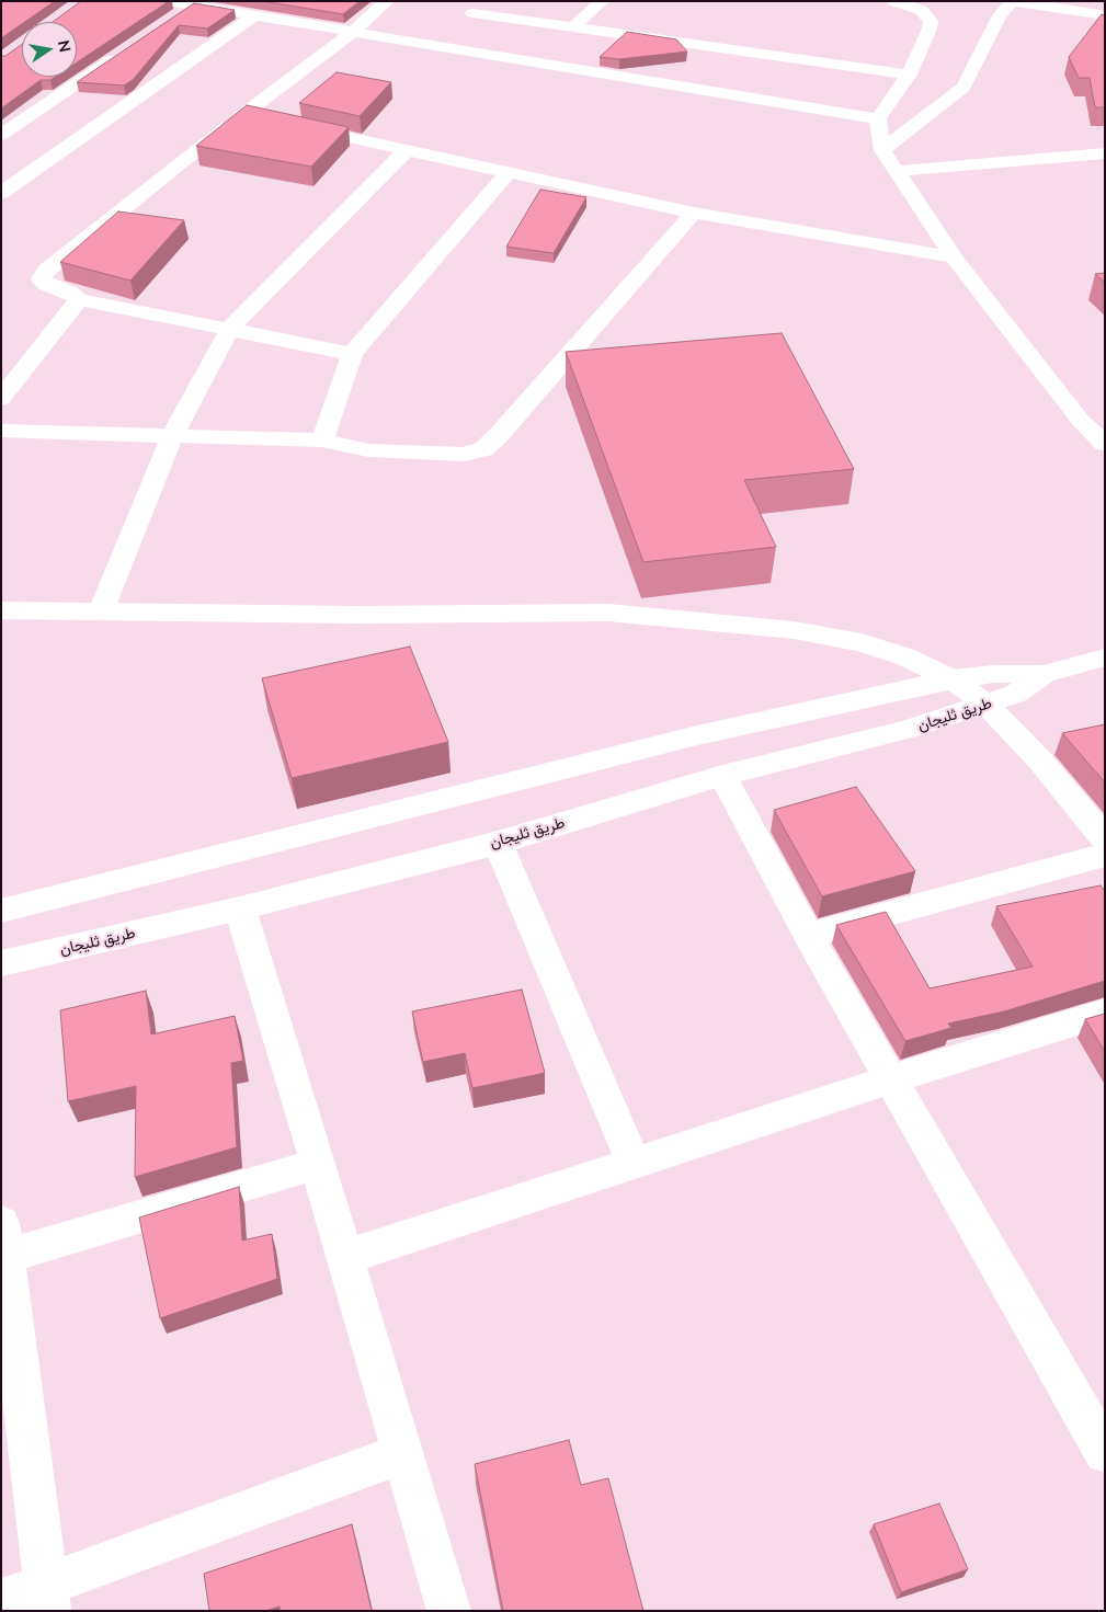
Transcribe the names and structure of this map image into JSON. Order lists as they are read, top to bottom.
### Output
{
  "streets": {
    "street": ["طريق ثليجان"]
  },
  "north": "right"
}
